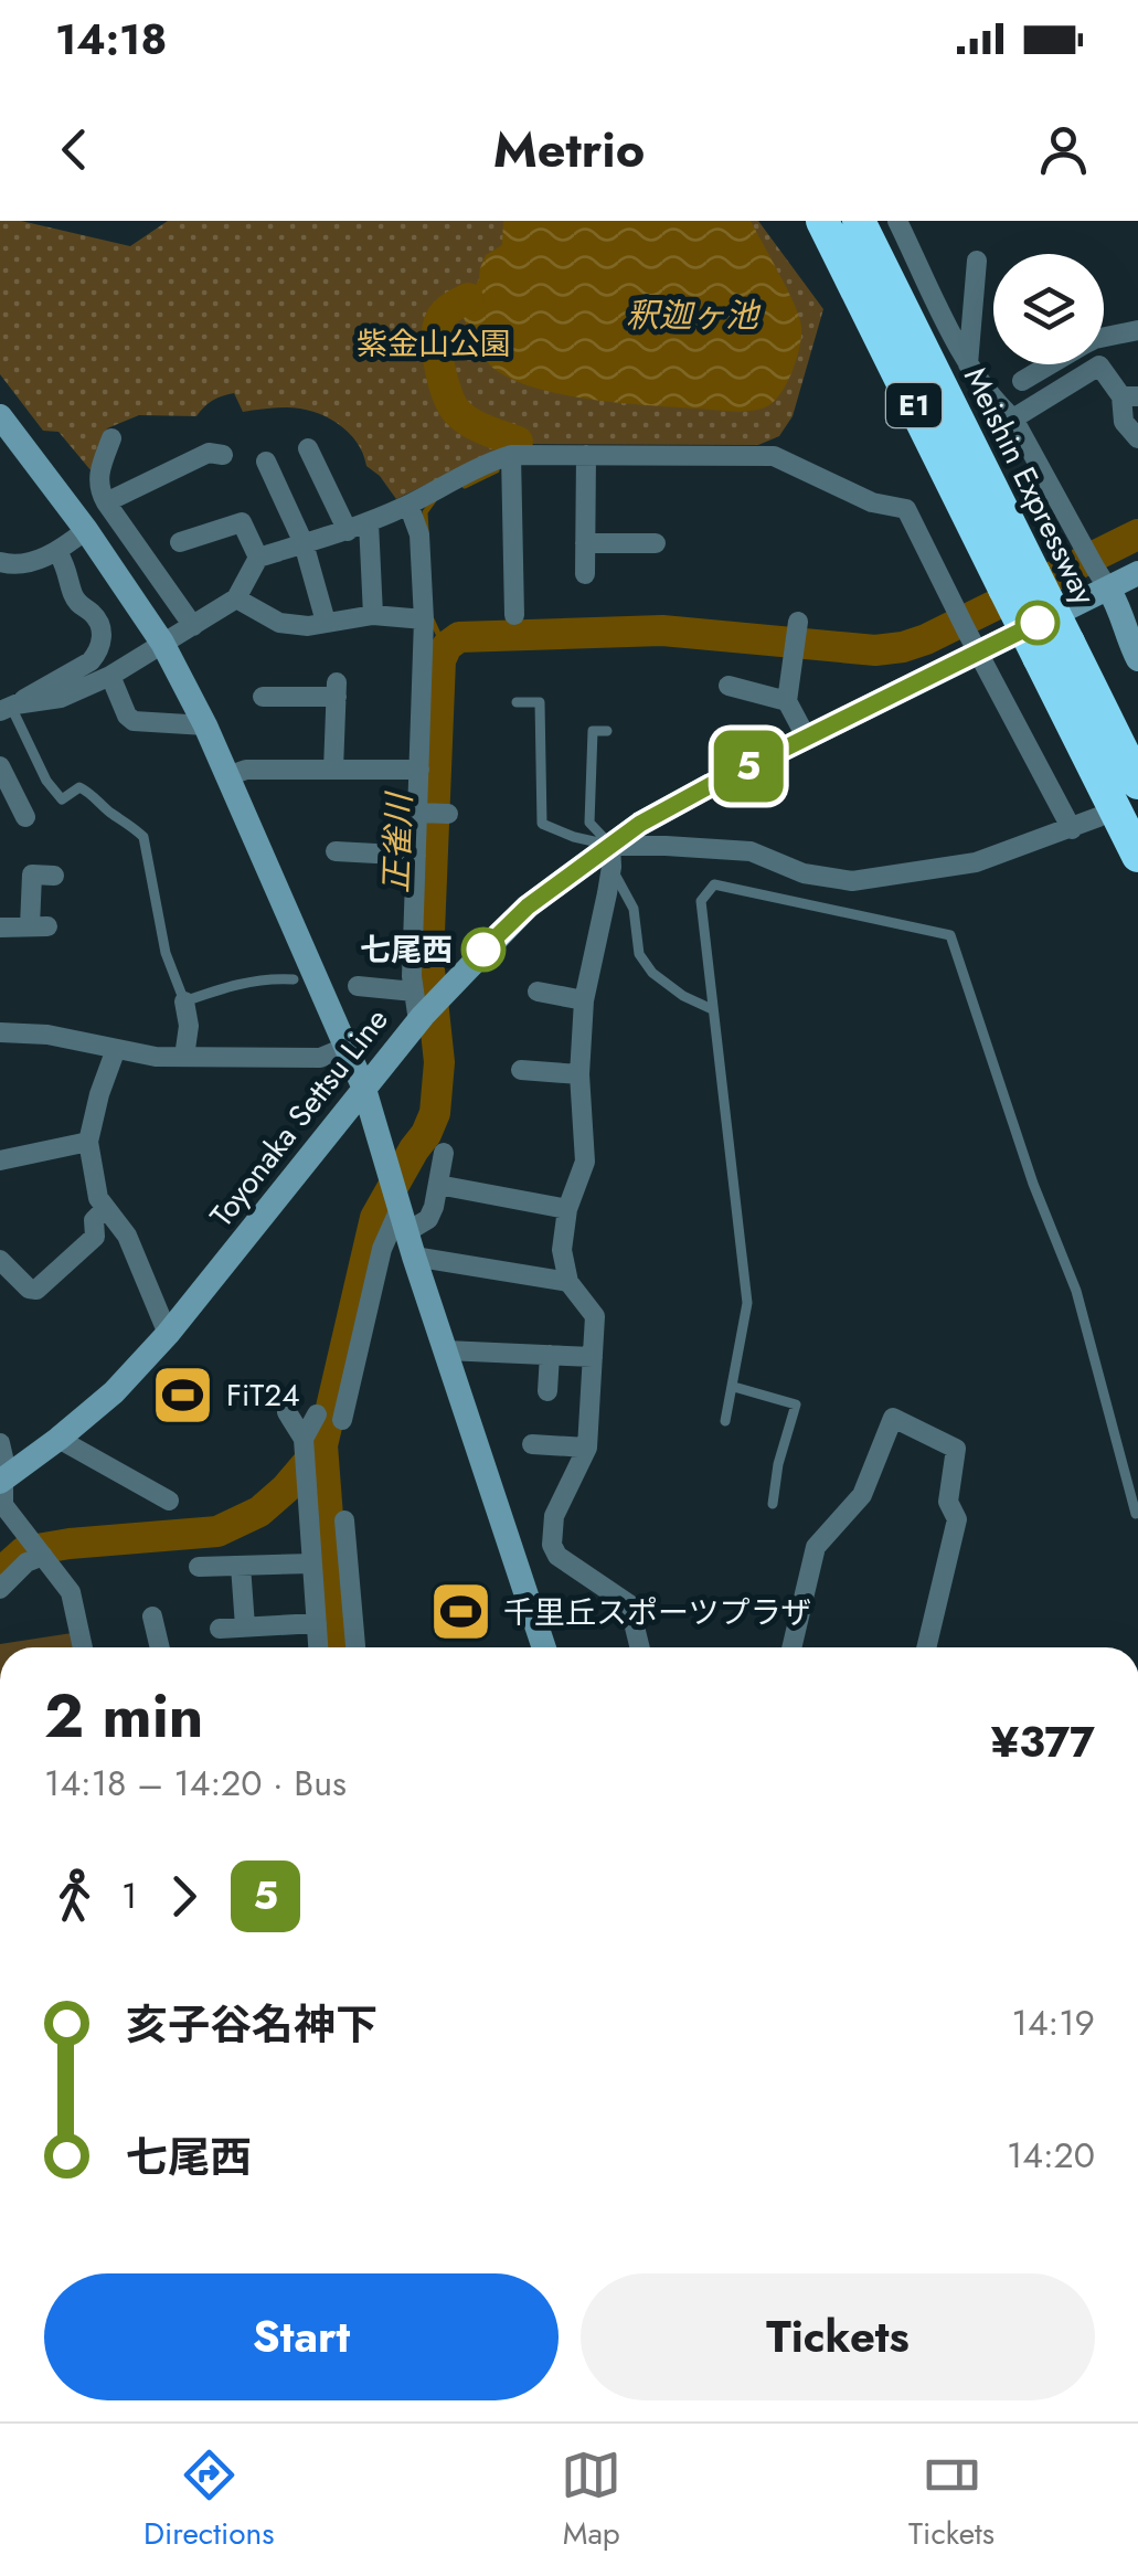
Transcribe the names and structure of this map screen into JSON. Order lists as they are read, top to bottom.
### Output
{
  "streets": {
    "highway": ["E1", "Meishin Expressway"],
    "main road": ["Toyonaka Settsu Line"]
  },
  "water": ["釈迦ヶ池", "正雀川"],
  "parks": ["紫金山公園"],
  "places": {
    "other": ["七尾西"],
    "sports": ["FiT24", "千里丘スポーツプラザ"]
  },
  "lines": ["bus line 5"],
  "page": {
    "status": "14:18",
    "header": "Metrio",
    "on_map": "5",
    "heading": ["2 min", "14:18 – 14:20 · Bus", "¥377"],
    "legs": ["1", "5"],
    "list": [
      {
        "name": "亥子谷名神下",
        "value": "14:19"
      },
      {
        "name": "七尾西",
        "value": "14:20"
      }
    ],
    "buttons": ["Start", "Tickets"],
    "tabs": ["Directions", "Map", "Tickets"]
  }
}
